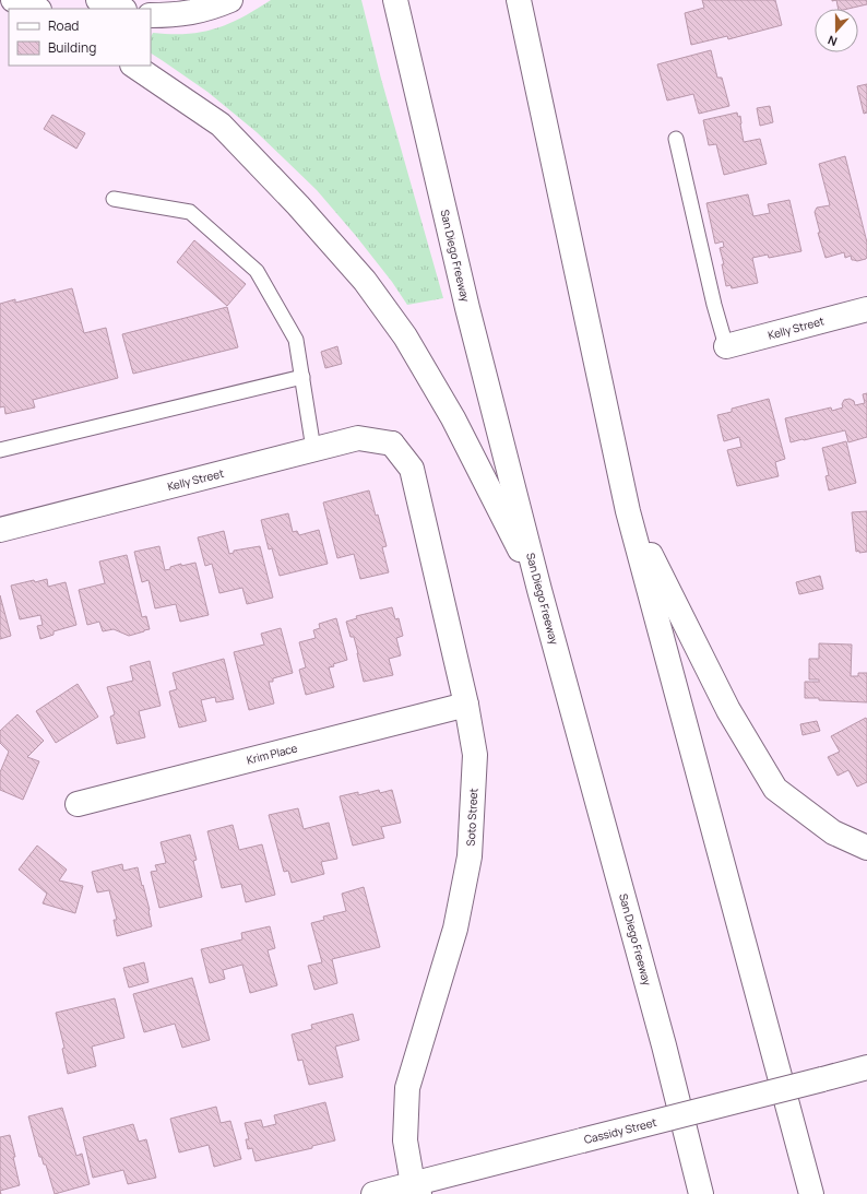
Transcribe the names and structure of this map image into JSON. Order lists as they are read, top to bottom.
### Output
{
  "streets": {
    "main road": [
      "San Diego Freeway",
      "Kelly Street",
      "Krim Place",
      "Soto Street",
      "Cassidy Street"
    ]
  },
  "crossings": [
    ["Kelly Street", "Soto Street"],
    ["Krim Place", "Soto Street"],
    ["Soto Street", "Cassidy Street"]
  ],
  "legend": ["Road", "Building"],
  "north": "bottom"
}
